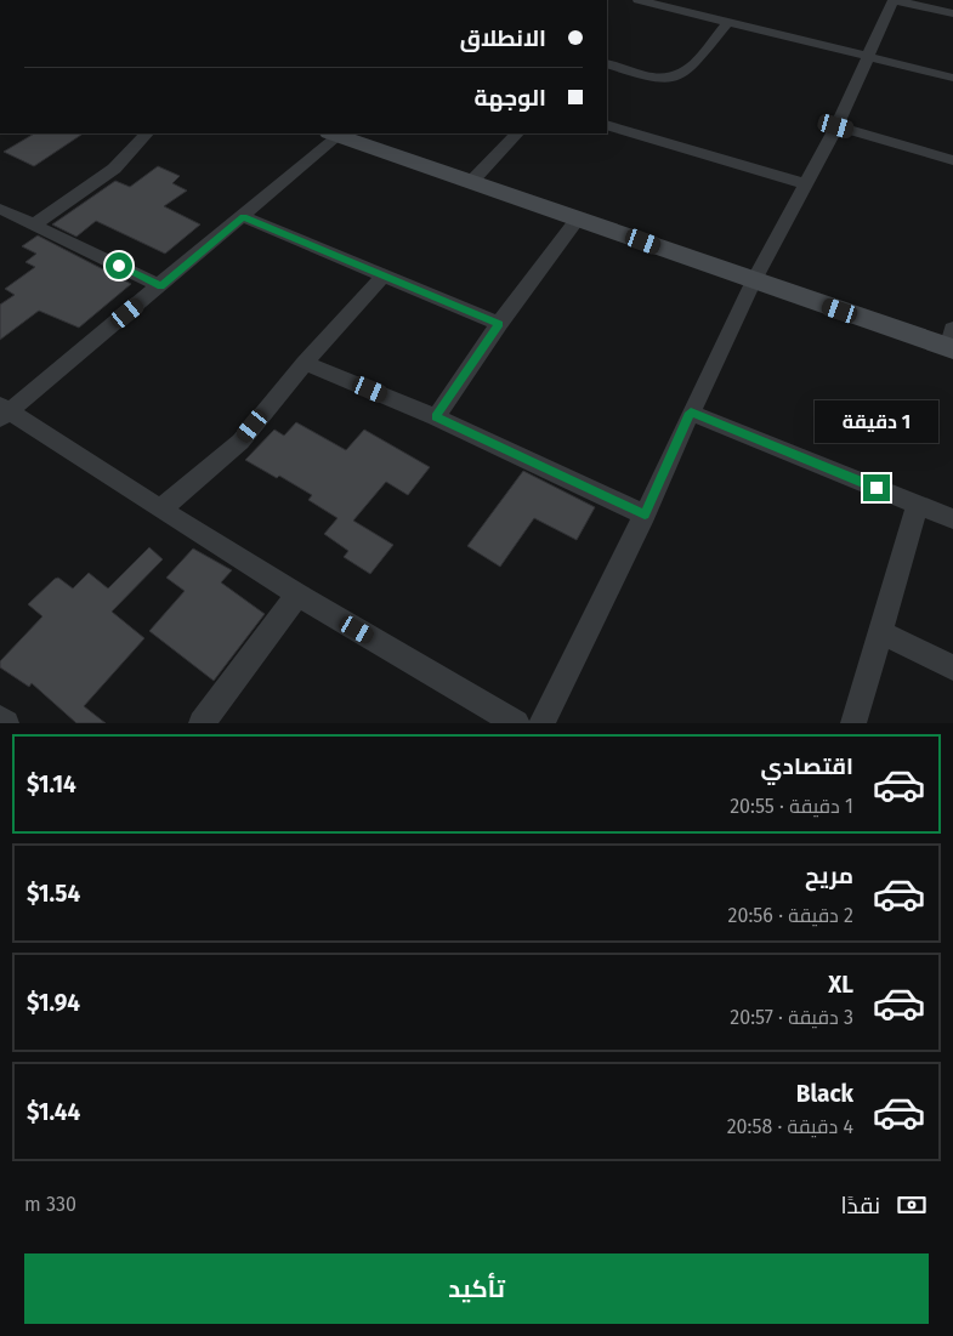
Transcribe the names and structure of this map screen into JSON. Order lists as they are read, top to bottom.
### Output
{
  "page": {
    "banner": ["الانطلاق", "الوجهة"],
    "bubble": "1 دقيقة",
    "list": [
      {
        "name": "اقتصادي",
        "note": "1 دقيقة · 20:55",
        "value": "$1.14"
      },
      {
        "name": "مريح",
        "note": "2 دقيقة · 20:56",
        "value": "$1.54"
      },
      {
        "name": "XL",
        "note": "3 دقيقة · 20:57",
        "value": "$1.94"
      },
      {
        "name": "Black",
        "note": "4 دقيقة · 20:58",
        "value": "$1.44"
      }
    ],
    "pay": ["نقدًا", "330 m"],
    "buttons": "تأكيد"
  }
}
